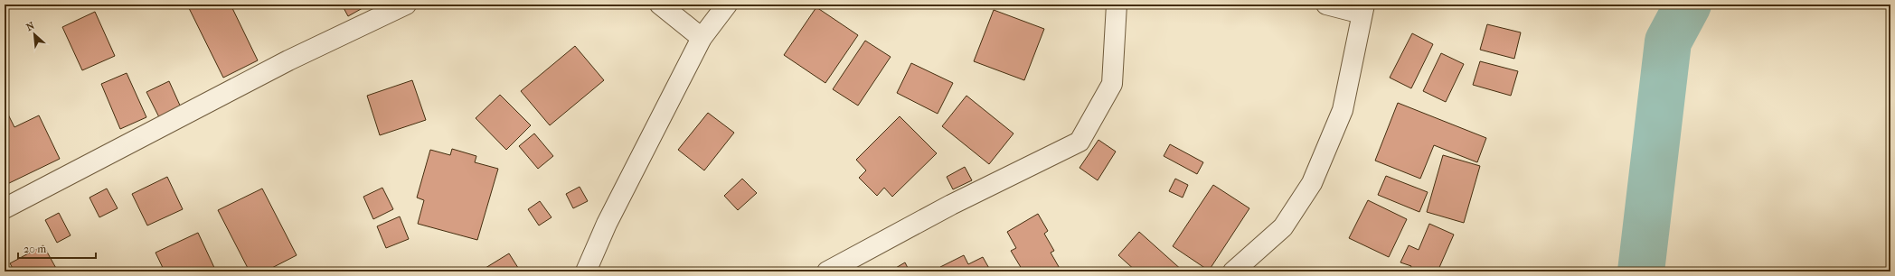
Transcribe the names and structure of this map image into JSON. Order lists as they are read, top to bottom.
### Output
{
  "scale_bar": "20 m",
  "north": "top left"
}
